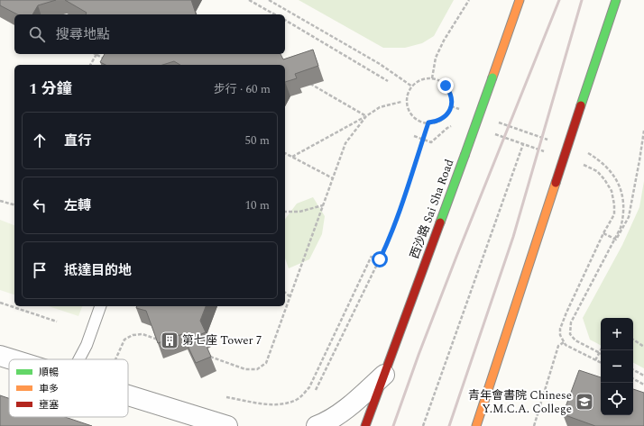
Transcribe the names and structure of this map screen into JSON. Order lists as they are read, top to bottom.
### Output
{
  "streets": {
    "main road": ["西沙路 Sai Sha Road"]
  },
  "places": {
    "building": ["第七座 Tower 7"],
    "school or university": ["青年會書院 Chinese Y.M.C.A. College"]
  },
  "legend": ["順暢", "車多", "壅塞"],
  "page": {
    "search": "搜尋地點",
    "heading": ["1 分鐘", "步行 · 60 m"],
    "list": [
      ["直行", "50 m"],
      ["左轉", "10 m"],
      "抵達目的地"
    ],
    "map_buttons": ["+", "−"]
  }
}
